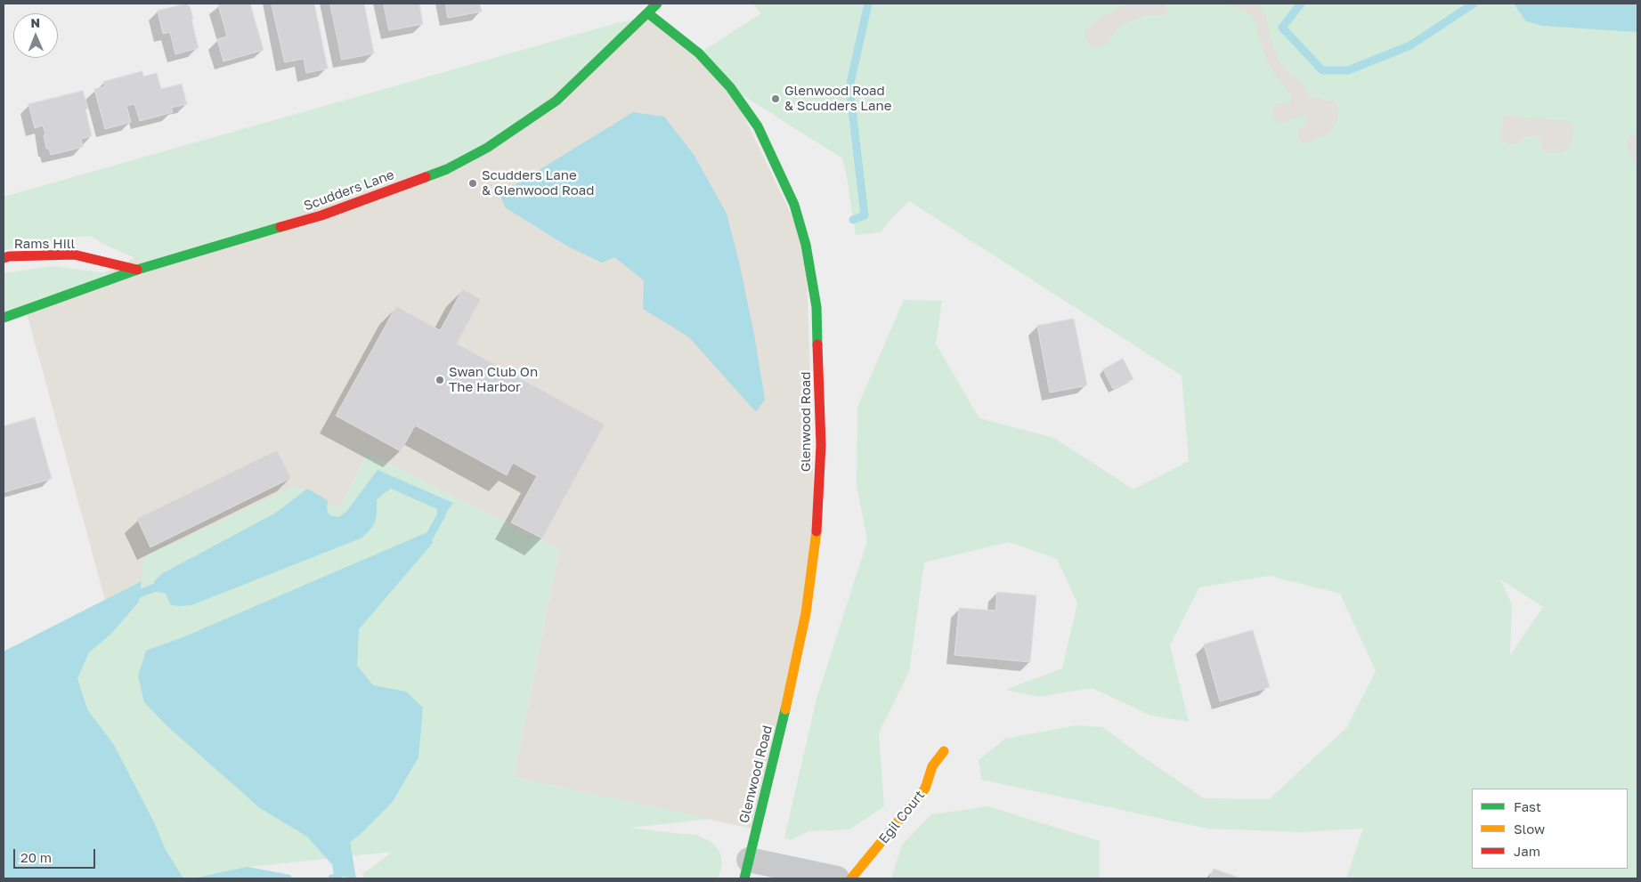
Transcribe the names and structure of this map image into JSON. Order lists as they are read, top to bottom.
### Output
{
  "streets": {
    "main road": [
      "Scudders Lane",
      "Rams Hill",
      "Glenwood Road",
      "Egil Court"
    ]
  },
  "crossings": [
    ["Scudders Lane", "Rams Hill"],
    ["Scudders Lane", "Glenwood Road"]
  ],
  "places": ["Glenwood Road & Scudders Lane", "Scudders Lane & Glenwood Road", "Swan Club On The Harbor"],
  "legend": ["Fast", "Slow", "Jam"],
  "scale_bar": "20 m",
  "north": "top"
}
